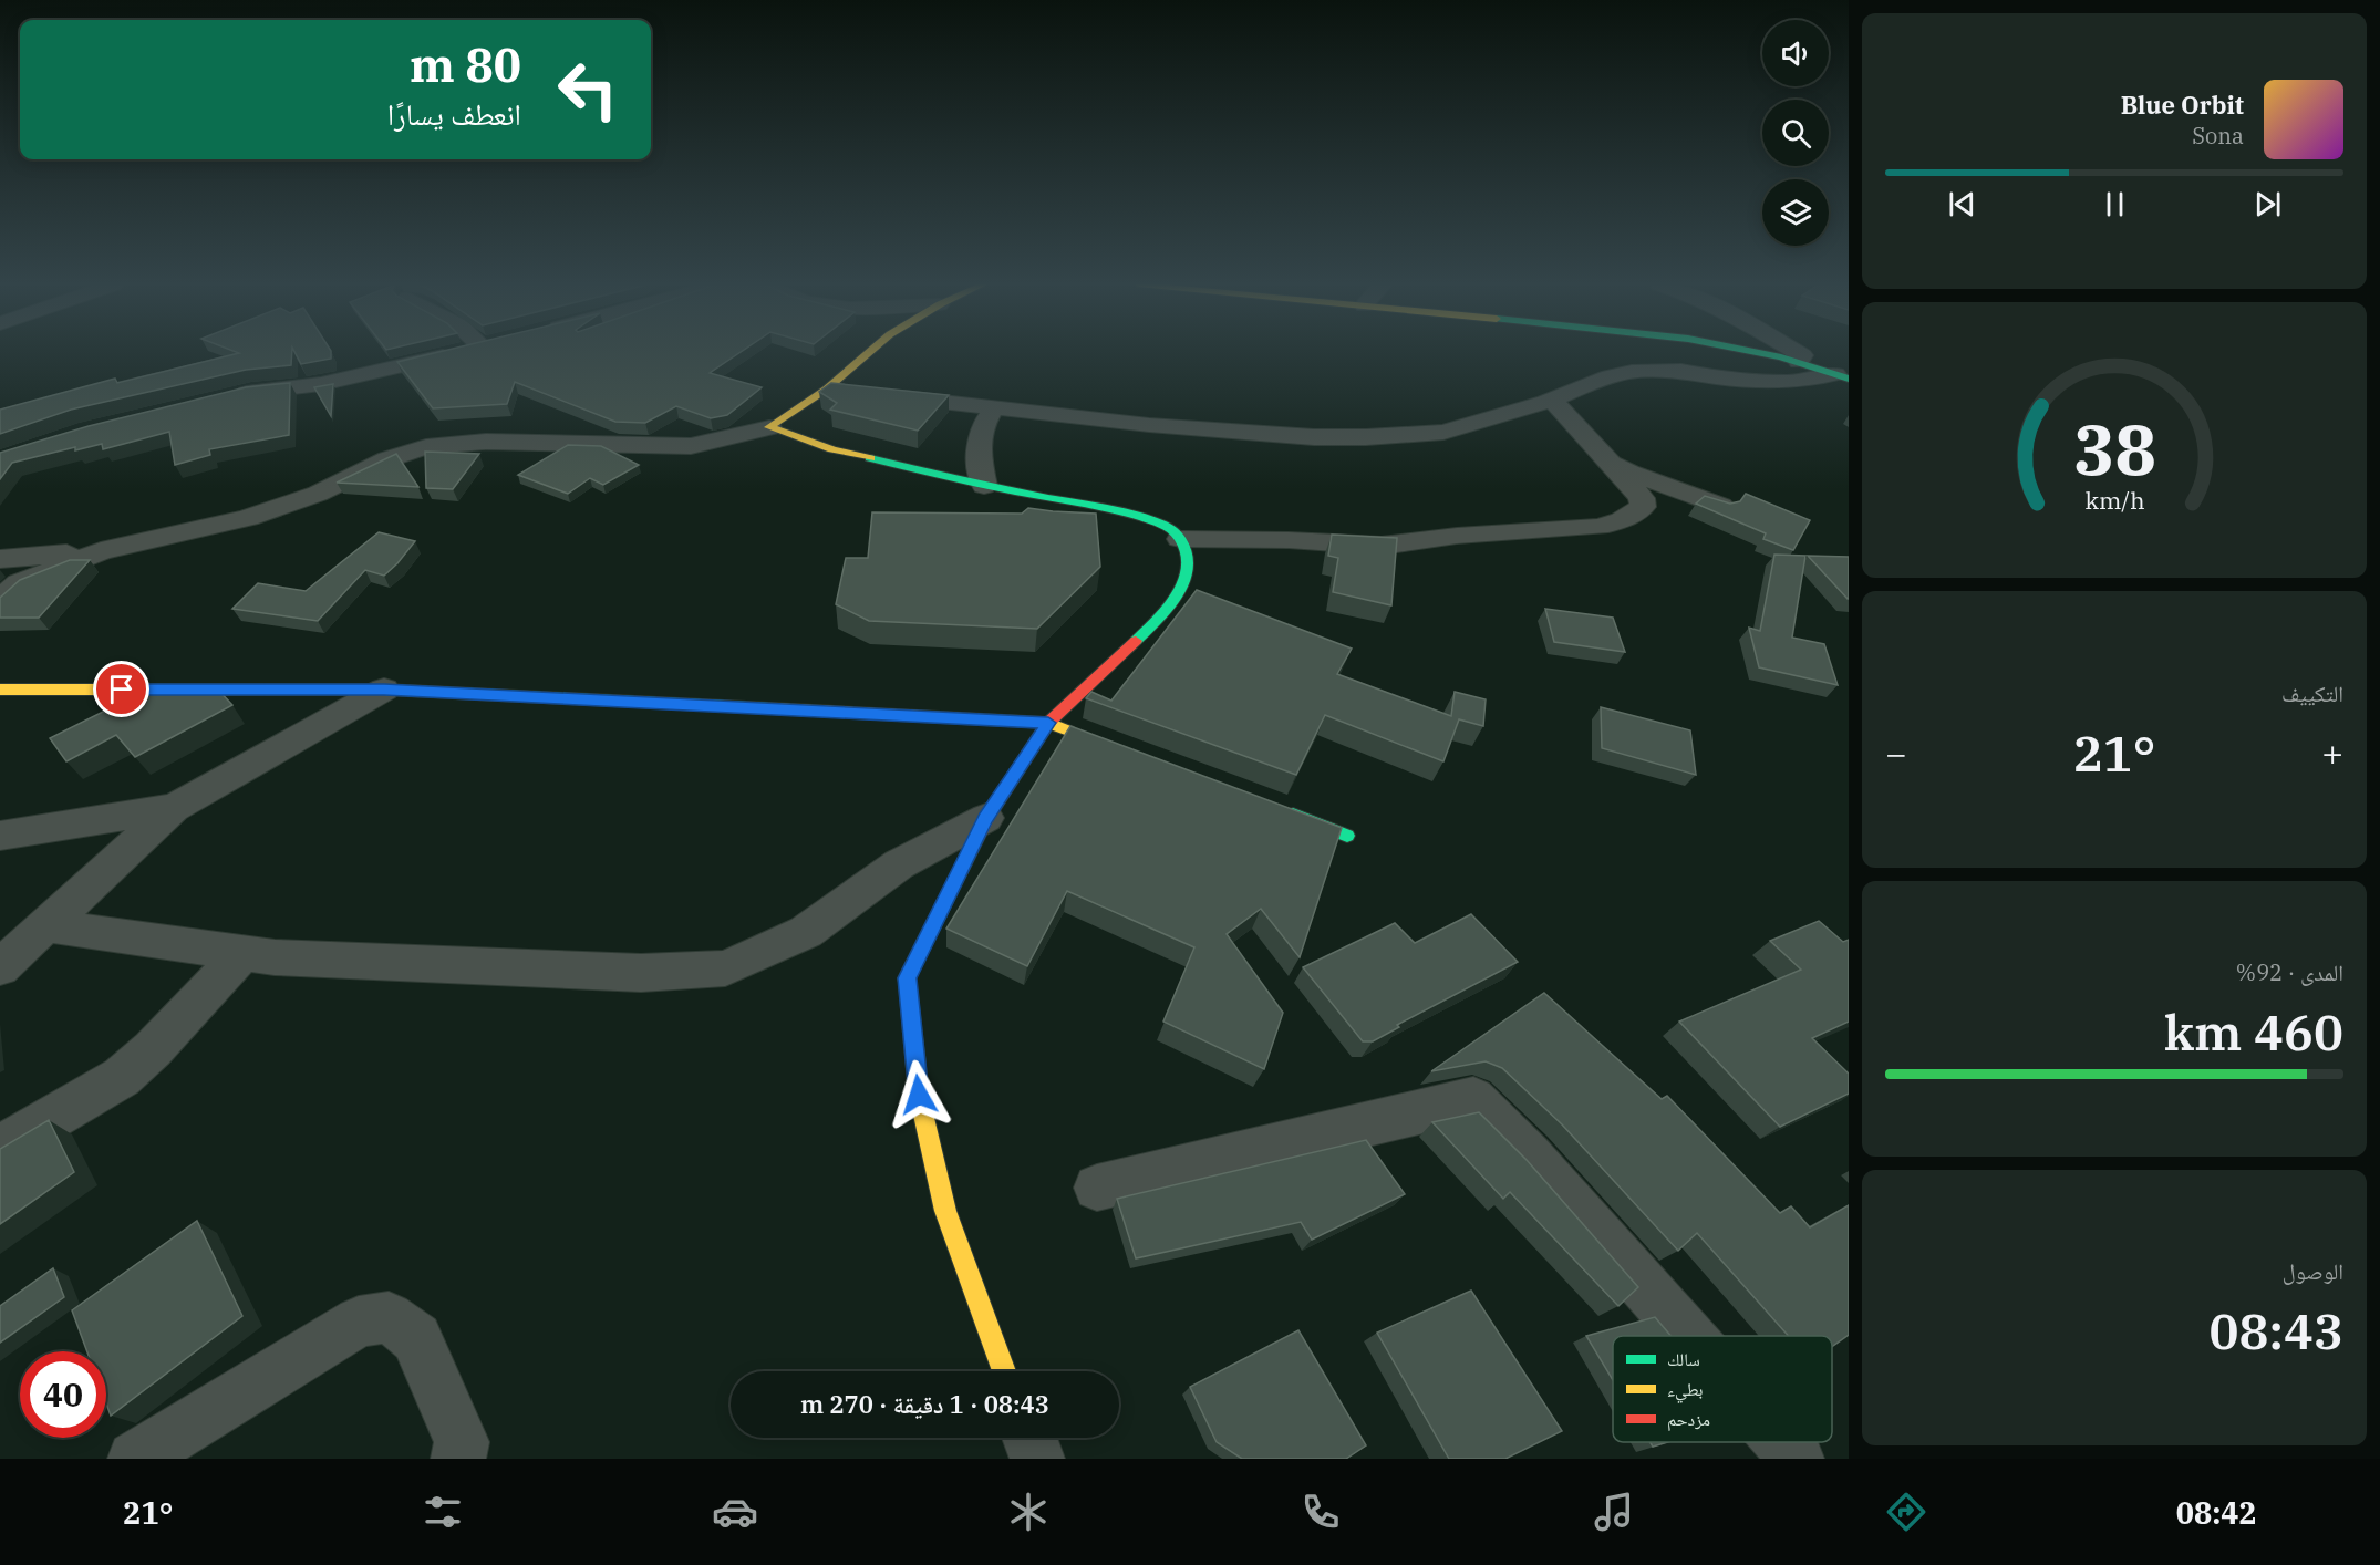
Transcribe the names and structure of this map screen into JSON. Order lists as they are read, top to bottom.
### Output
{
  "legend": ["سالك", "بطيء", "مزدحم"],
  "page": {
    "turn": ["80 m", "انعطف يسارًا"],
    "song": ["Blue Orbit", "Sona"],
    "tile": [
      "التكييف",
      ["المدى · 92%", "460 km"],
      ["الوصول", "08:43"]
    ],
    "heat": ["−", "21°", "+"],
    "limit": "40",
    "trip": "08:43 · 1 دقيقة · 270 m",
    "tabs": ["08:42", "21°"],
    "gauge": ["38", "km/h"]
  }
}
